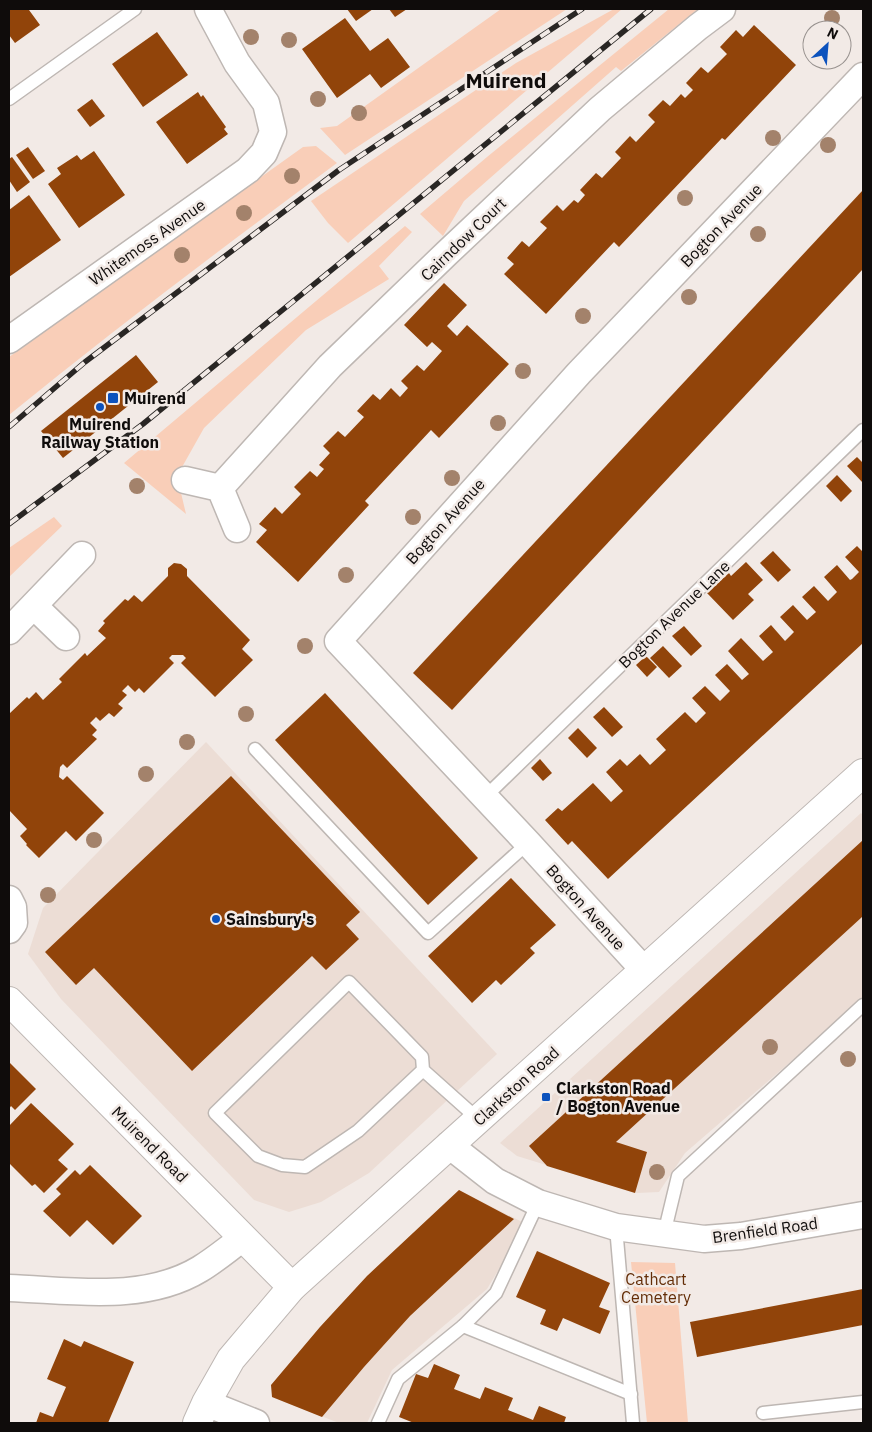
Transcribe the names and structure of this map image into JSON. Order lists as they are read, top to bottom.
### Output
{
  "streets": {
    "main road": ["Clarkston Road", "Muirend Road"],
    "street": [
      "Bogton Avenue",
      "Cairndow Court",
      "Whitemoss Avenue",
      "Brenfield Road"
    ],
    "lane": ["Bogton Avenue Lane"]
  },
  "crossings": [
    ["Bogton Avenue", "Bogton Avenue Lane"],
    ["Bogton Avenue", "Clarkston Road"],
    ["Clarkston Road", "Muirend Road"],
    ["Clarkston Road", "Brenfield Road"]
  ],
  "districts": ["Muirend"],
  "parks": ["Cathcart Cemetery"],
  "places": {
    "transit": ["Muirend", "Clarkston Road / Bogton Avenue"],
    "other": ["Muirend Railway Station", "Sainsbury's"]
  },
  "north": "top right"
}
